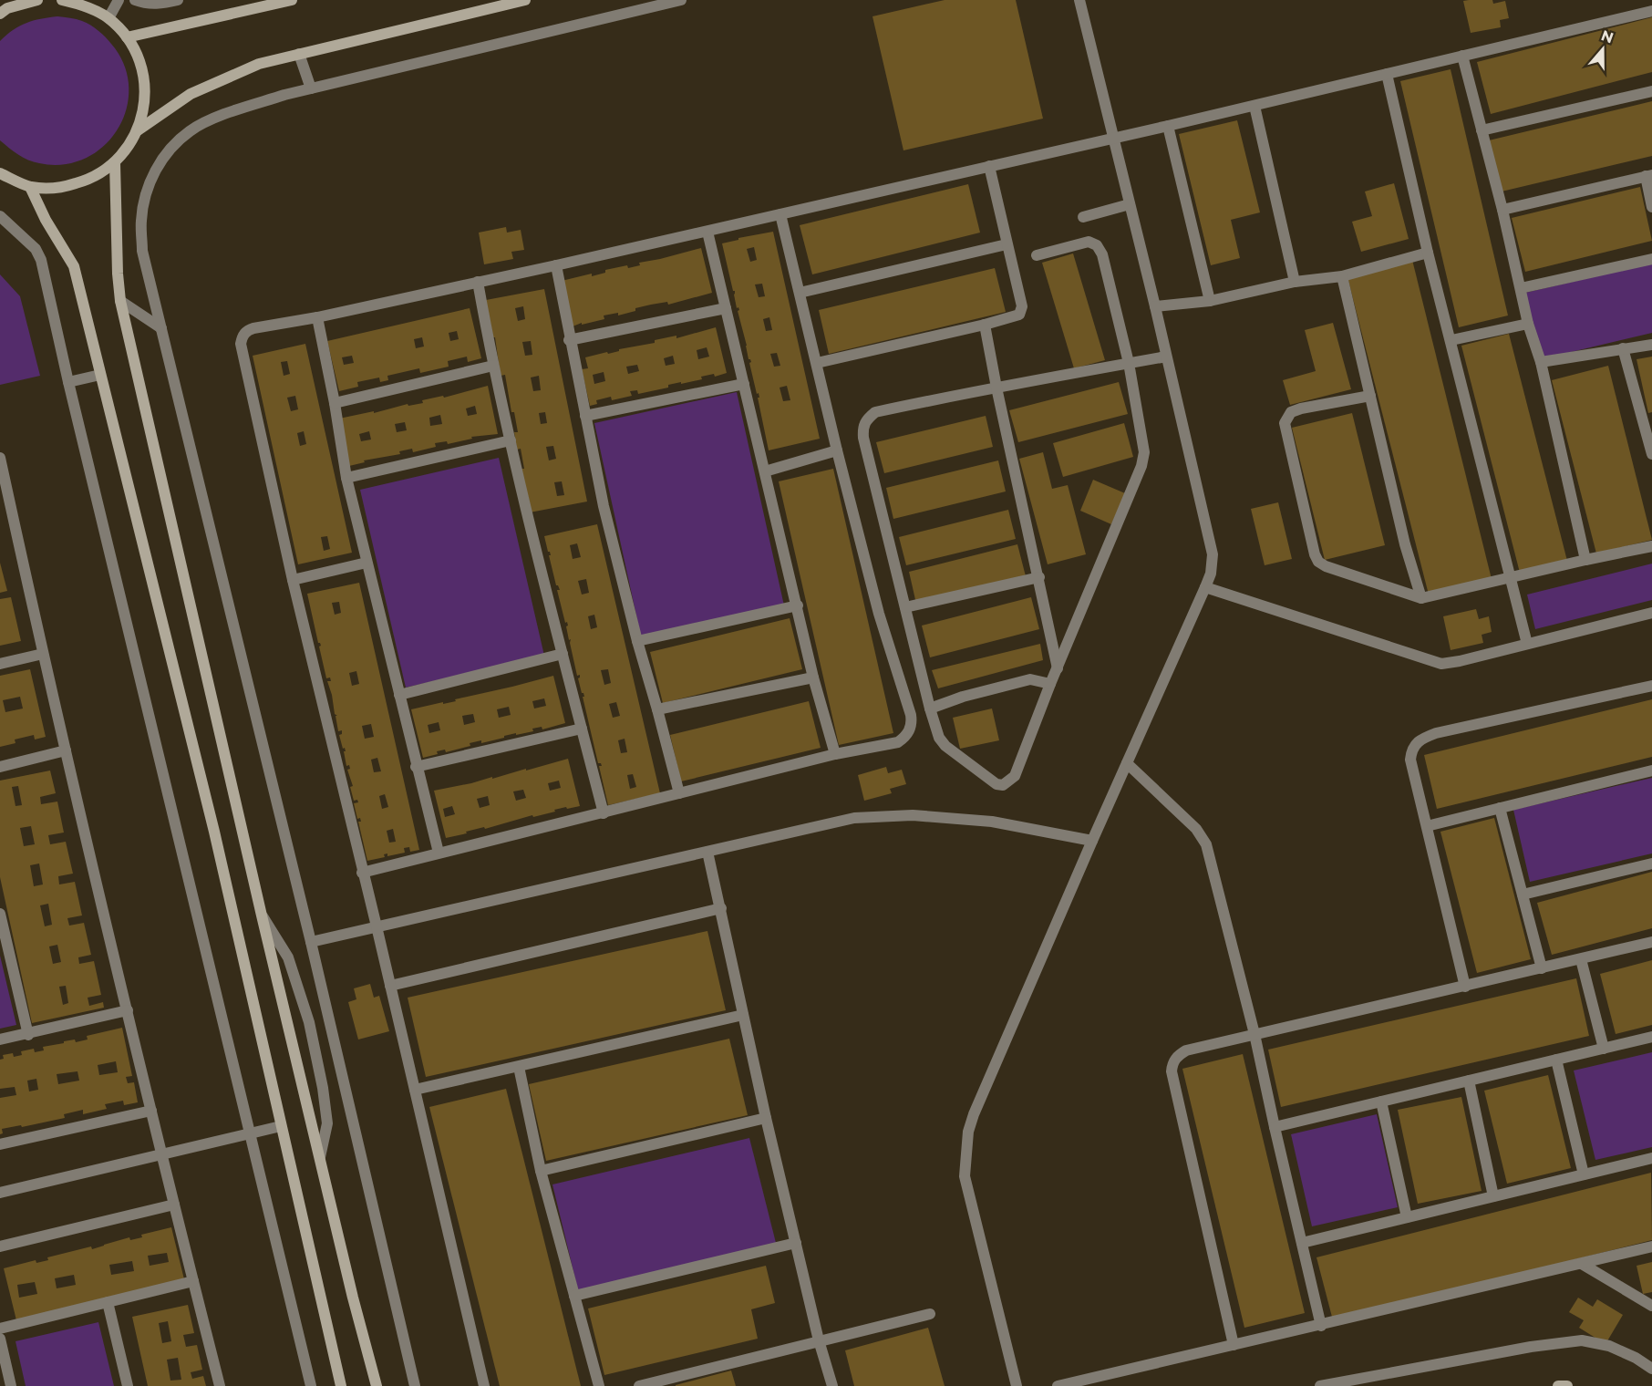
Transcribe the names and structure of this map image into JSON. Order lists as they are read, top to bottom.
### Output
{
  "north": "top"
}
